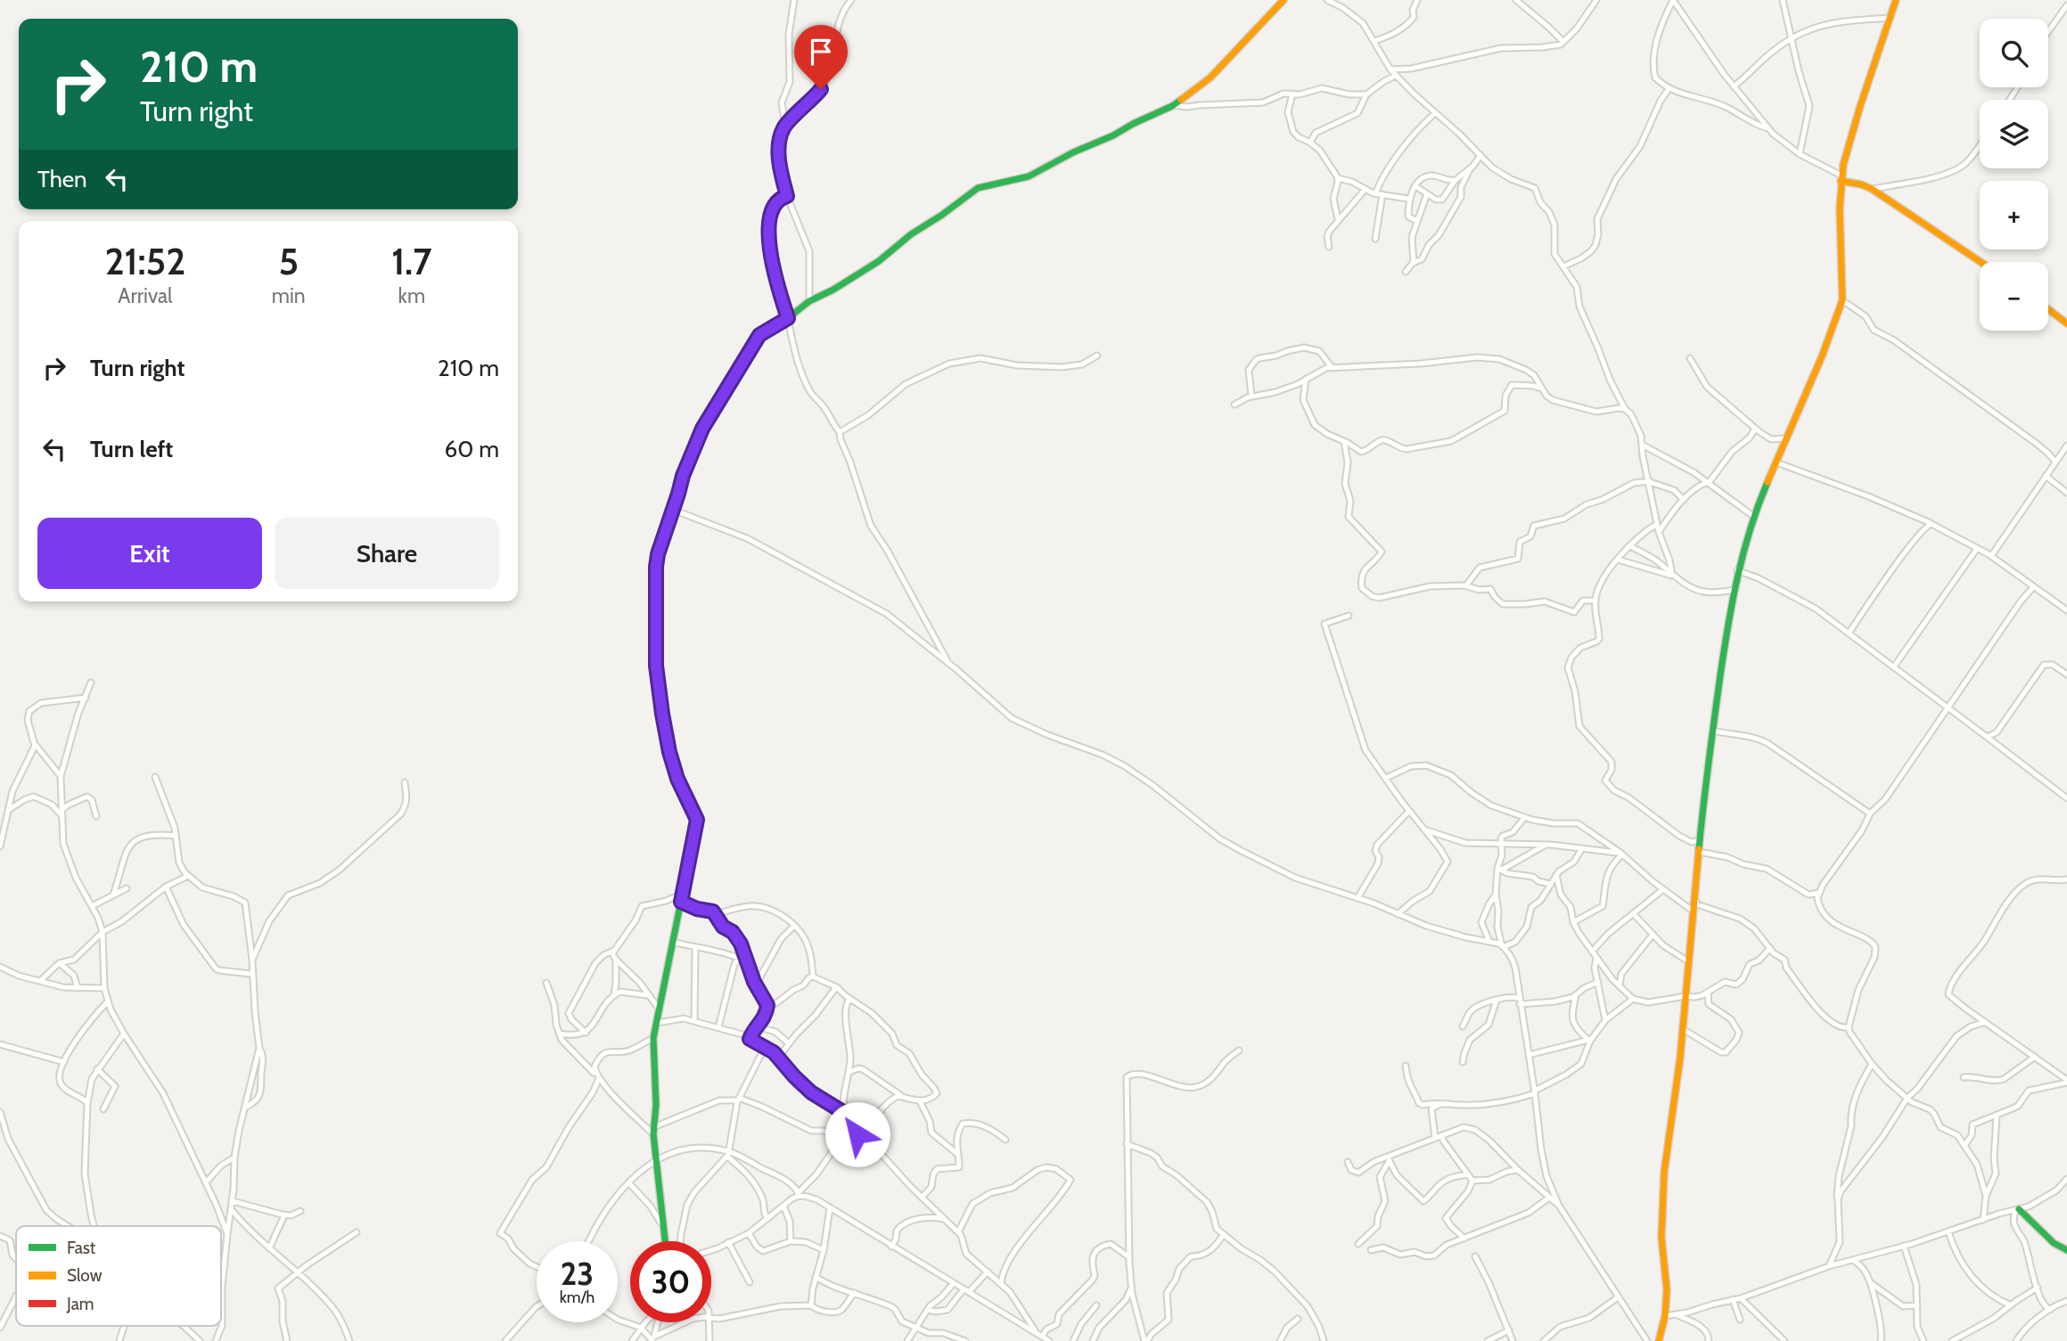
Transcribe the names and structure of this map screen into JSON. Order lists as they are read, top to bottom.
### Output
{
  "legend": ["Fast", "Slow", "Jam"],
  "page": {
    "map_buttons": ["+", "−"],
    "turn": ["210 m", "Turn right"],
    "then": "Then",
    "eta": [
      "21:52",
      "Arrival",
      "5",
      "min",
      "1.7",
      "km"
    ],
    "list": [
      {
        "name": "Turn right",
        "value": "210 m"
      },
      {
        "name": "Turn left",
        "value": "60 m"
      }
    ],
    "buttons": ["Exit", "Share"],
    "speed": "23 km/h",
    "limit": "30"
  }
}
